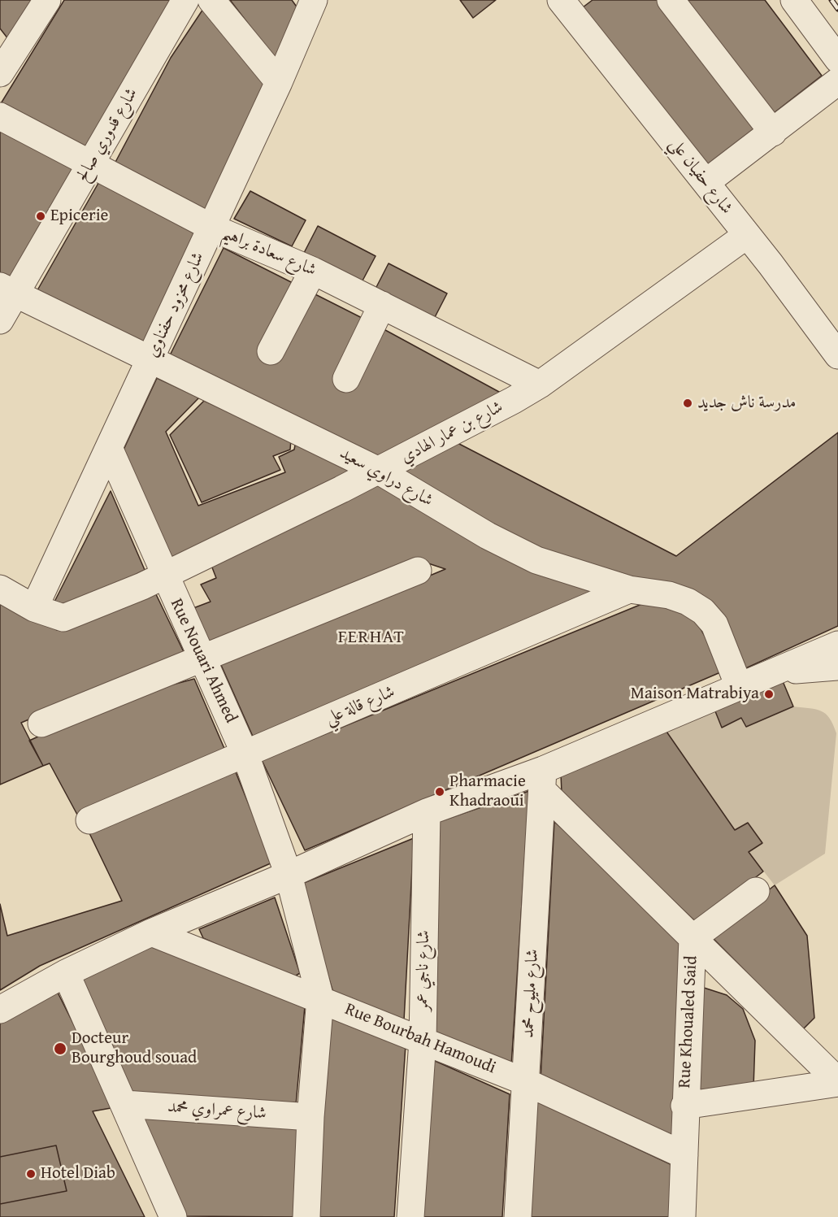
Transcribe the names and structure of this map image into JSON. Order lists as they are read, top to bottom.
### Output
{
  "streets": {
    "street": [
      "شارع قدوري صالح",
      "شارع حفيان علي",
      "شارع سعادة براهيم",
      "شارع محزود حفناوي",
      "شارع بن عمار الهادي",
      "شارع دراوي سعيد",
      "Rue Nouari Ahmed",
      "شارع قالة علي",
      "شارع ناجي عمر",
      "شارع مليوح محمد",
      "Rue Khoualed Said",
      "Rue Bourbah Hamoudi",
      "شارع عمراوي محمد"
    ]
  },
  "crossings": [
    ["شارع قدوري صالح", "شارع سعادة براهيم"],
    ["شارع قدوري صالح", "شارع دراوي سعيد"],
    ["شارع حفيان علي", "شارع بن عمار الهادي"],
    ["شارع سعادة براهيم", "شارع محزود حفناوي"],
    ["شارع سعادة براهيم", "شارع بن عمار الهادي"],
    ["شارع محزود حفناوي", "شارع بن عمار الهادي"],
    ["شارع محزود حفناوي", "شارع دراوي سعيد"],
    ["شارع محزود حفناوي", "Rue Nouari Ahmed"],
    ["شارع بن عمار الهادي", "شارع دراوي سعيد"],
    ["شارع بن عمار الهادي", "Rue Nouari Ahmed"],
    ["شارع دراوي سعيد", "شارع قالة علي"],
    ["Rue Nouari Ahmed", "شارع قالة علي"],
    ["شارع ناجي عمر", "Rue Bourbah Hamoudi"],
    ["شارع مليوح محمد", "Rue Bourbah Hamoudi"],
    ["Rue Khoualed Said", "Rue Bourbah Hamoudi"]
  ],
  "districts": ["FERHAT"],
  "places": [
    "Epicerie",
    "مدرسة ناش جديد",
    "Maison Matrabiya",
    "Pharmacie Khadraoui",
    "Docteur Bourghoud souad",
    "Hotel Diab"
  ]
}
